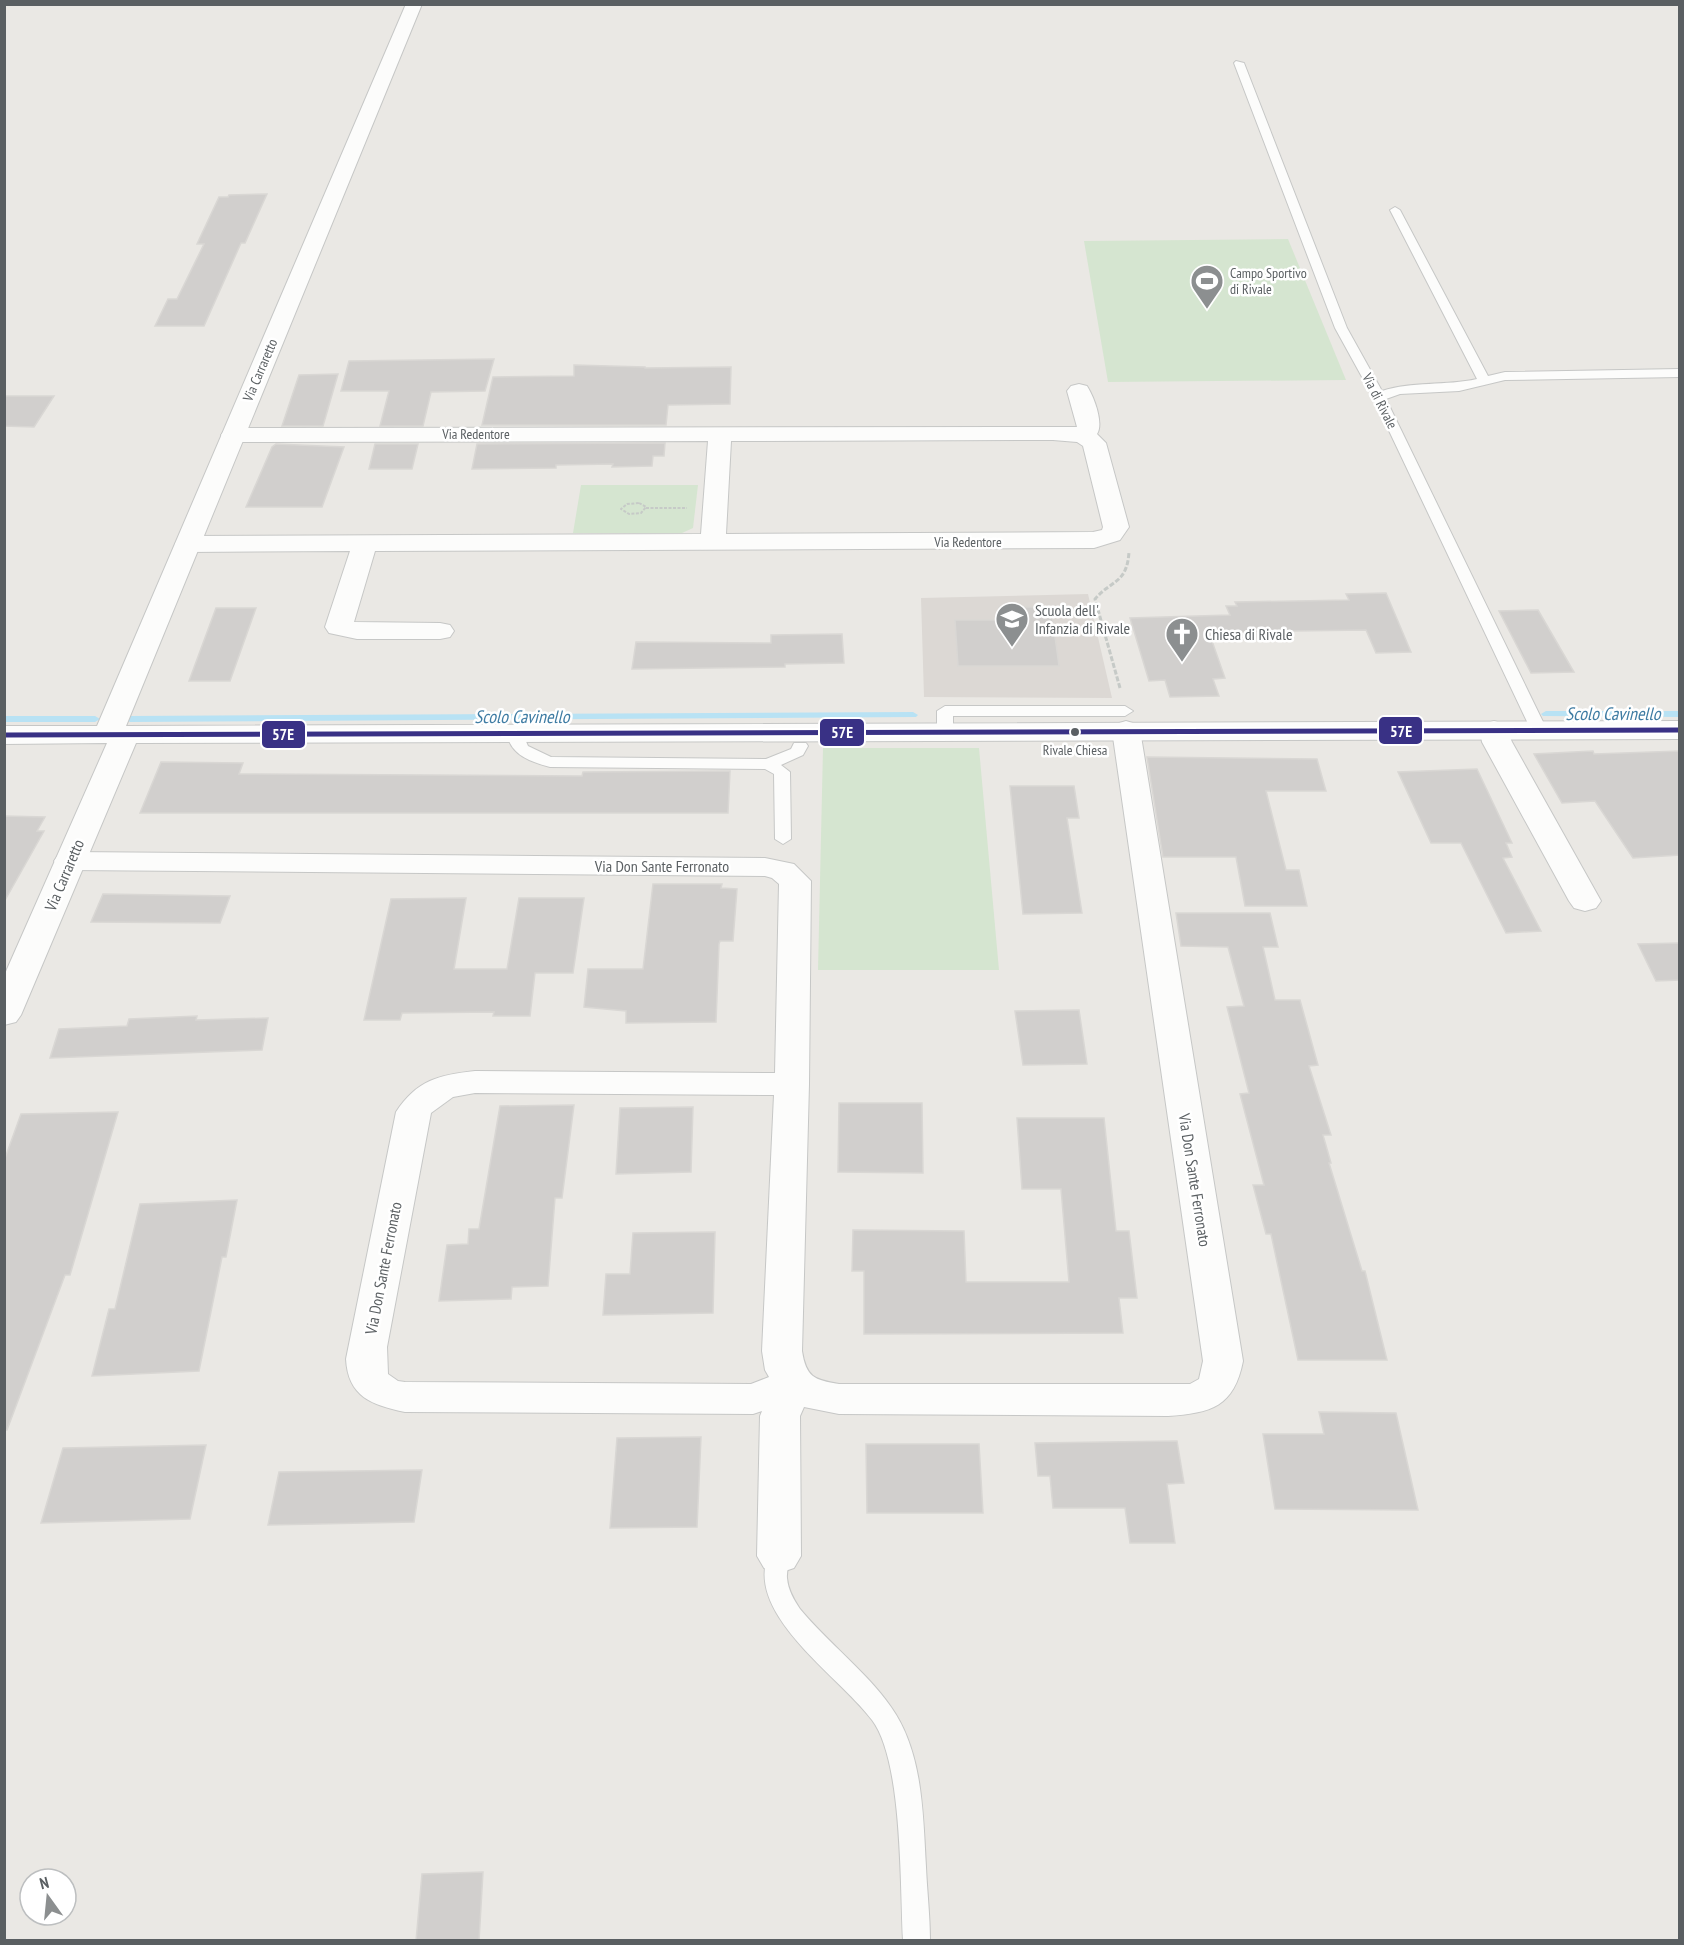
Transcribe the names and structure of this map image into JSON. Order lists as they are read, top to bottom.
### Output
{
  "streets": {
    "street": ["Via Carraretto", "Via Redentore", "Via Don Sante Ferronato"],
    "lane": ["Via di Rivale"]
  },
  "crossings": [
    ["Via Carraretto", "Via Redentore"],
    ["Via Carraretto", "Via Don Sante Ferronato"]
  ],
  "water": ["Scolo Cavinello"],
  "places": {
    "sports": ["Campo Sportivo di Rivale"],
    "school or university": ["Scuola dell' Infanzia di Rivale"],
    "church": ["Chiesa di Rivale"],
    "other": ["Rivale Chiesa"]
  },
  "lines": ["transit line 57E"],
  "north": "top"
}
